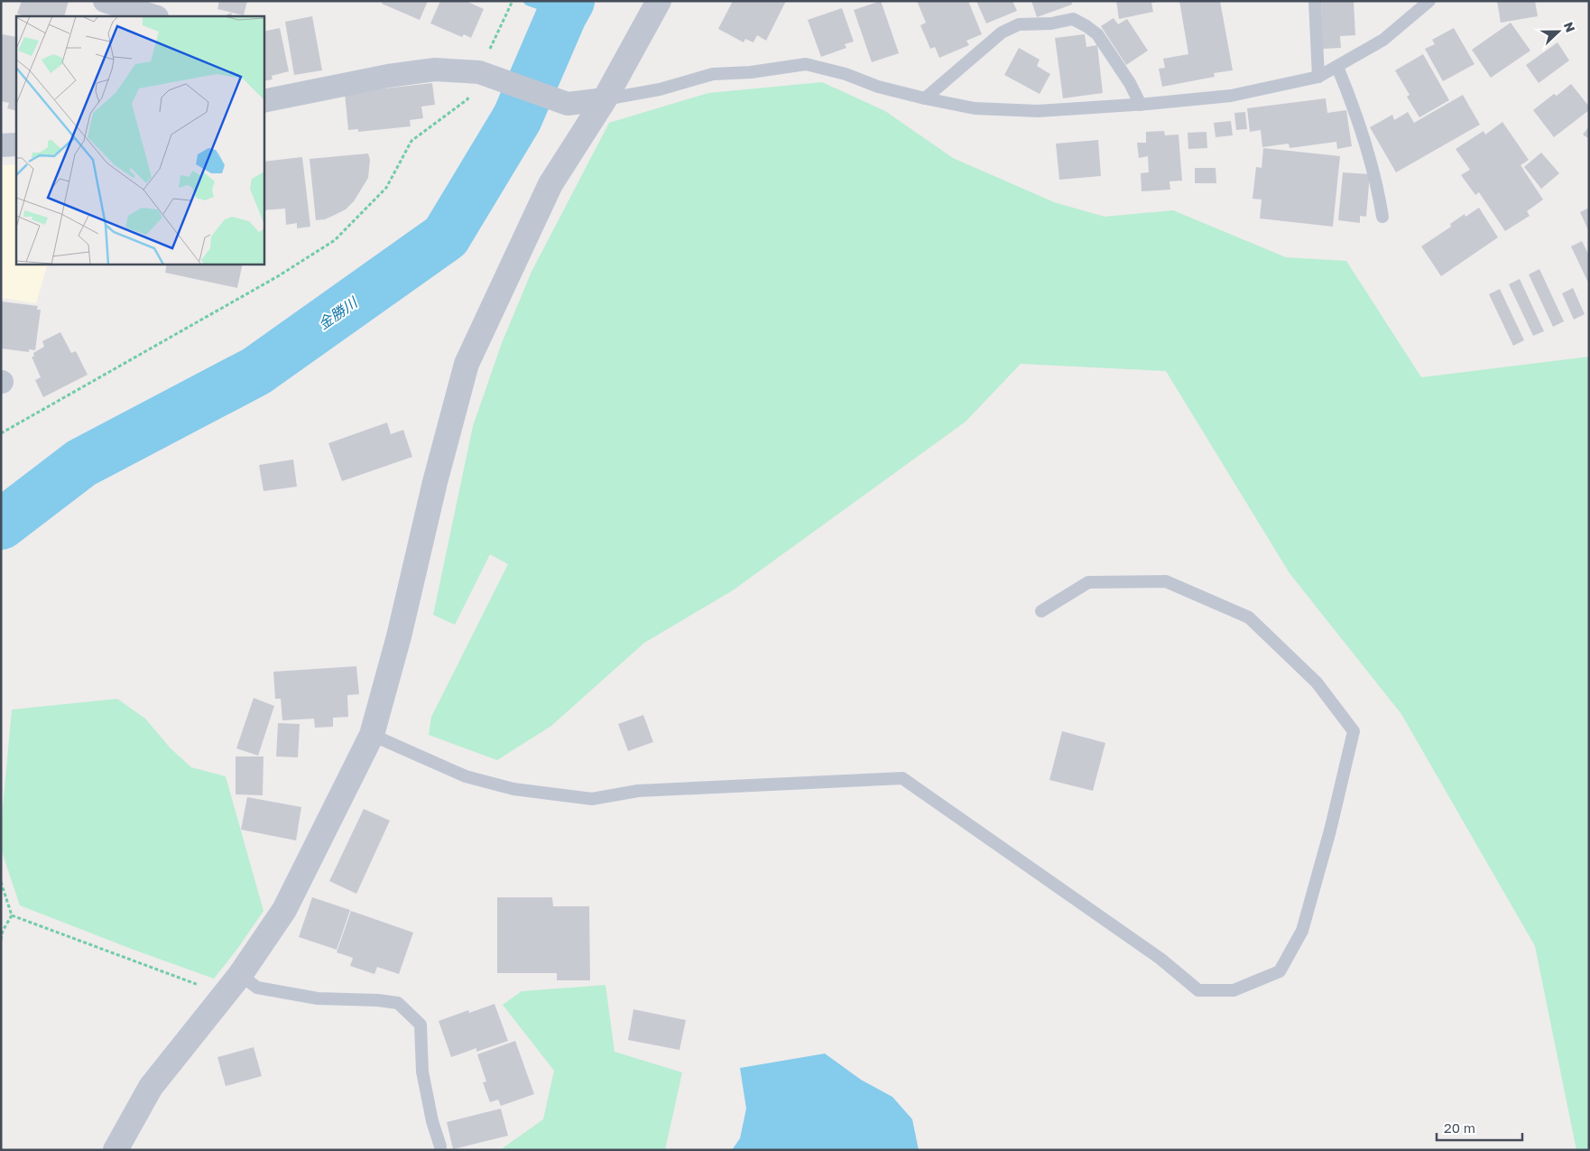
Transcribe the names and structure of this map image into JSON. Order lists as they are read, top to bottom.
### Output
{
  "water": ["金勝川"],
  "scale_bar": "20 m",
  "north": "right"
}
